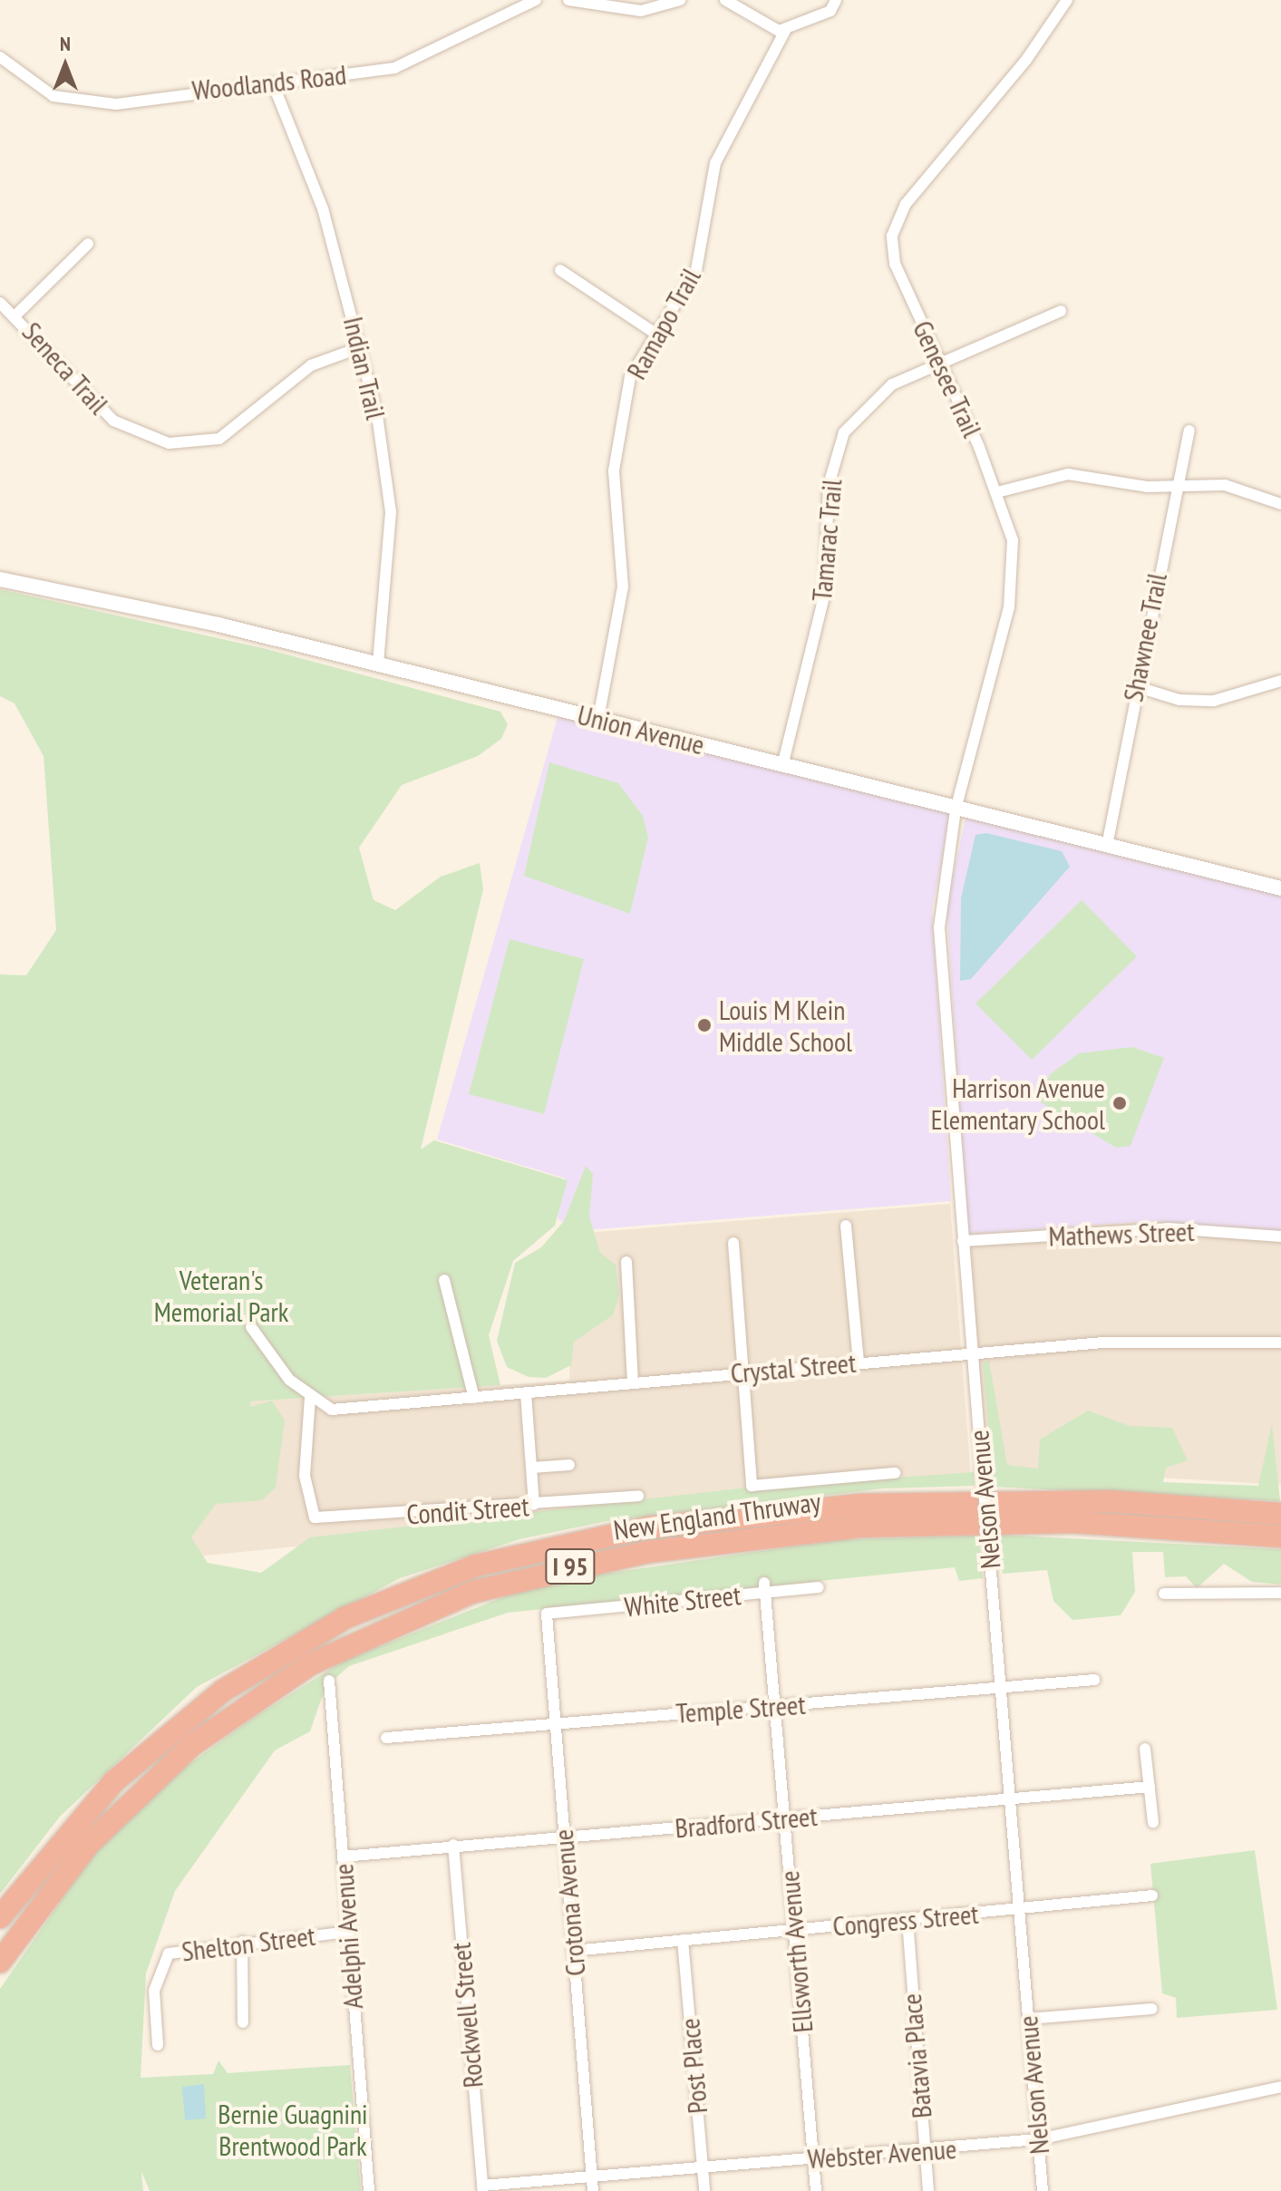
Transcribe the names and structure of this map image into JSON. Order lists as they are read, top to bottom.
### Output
{
  "streets": {
    "highway": ["New England Thruway", "I 95"],
    "street": [
      "Woodlands Road",
      "Ramapo Trail",
      "Seneca Trail",
      "Indian Trail",
      "Genesee Trail",
      "Tamarac Trail",
      "Shawnee Trail",
      "Union Avenue",
      "Mathews Street",
      "Crystal Street",
      "Nelson Avenue",
      "Condit Street",
      "White Street",
      "Temple Street",
      "Bradford Street",
      "Crotona Avenue",
      "Congress Street",
      "Adelphi Avenue",
      "Shelton Street",
      "Ellsworth Avenue",
      "Rockwell Street",
      "Batavia Place",
      "Post Place",
      "Webster Avenue"
    ]
  },
  "crossings": [
    ["Woodlands Road", "Indian Trail"],
    ["Ramapo Trail", "Union Avenue"],
    ["Seneca Trail", "Indian Trail"],
    ["Indian Trail", "Union Avenue"],
    ["Genesee Trail", "Tamarac Trail"],
    ["Genesee Trail", "Union Avenue"],
    ["Genesee Trail", "Nelson Avenue"],
    ["Tamarac Trail", "Union Avenue"],
    ["Shawnee Trail", "Union Avenue"],
    ["Union Avenue", "Nelson Avenue"],
    ["Mathews Street", "Nelson Avenue"],
    ["Crystal Street", "Nelson Avenue"],
    ["Crystal Street", "Condit Street"],
    ["Nelson Avenue", "Temple Street"],
    ["Nelson Avenue", "Bradford Street"],
    ["Nelson Avenue", "Congress Street"],
    ["Nelson Avenue", "Webster Avenue"],
    ["White Street", "Crotona Avenue"],
    ["White Street", "Ellsworth Avenue"],
    ["Temple Street", "Crotona Avenue"],
    ["Temple Street", "Ellsworth Avenue"],
    ["Bradford Street", "Crotona Avenue"],
    ["Bradford Street", "Adelphi Avenue"],
    ["Bradford Street", "Ellsworth Avenue"],
    ["Bradford Street", "Rockwell Street"],
    ["Crotona Avenue", "Congress Street"],
    ["Crotona Avenue", "Webster Avenue"],
    ["Congress Street", "Ellsworth Avenue"],
    ["Congress Street", "Batavia Place"],
    ["Congress Street", "Post Place"],
    ["Adelphi Avenue", "Shelton Street"],
    ["Ellsworth Avenue", "Webster Avenue"],
    ["Rockwell Street", "Webster Avenue"],
    ["Batavia Place", "Webster Avenue"],
    ["Post Place", "Webster Avenue"]
  ],
  "parks": ["Veteran's Memorial Park", "Bernie Guagnini Brentwood Park"],
  "places": ["Louis M Klein Middle School", "Harrison Avenue Elementary School"],
  "north": "top"
}
